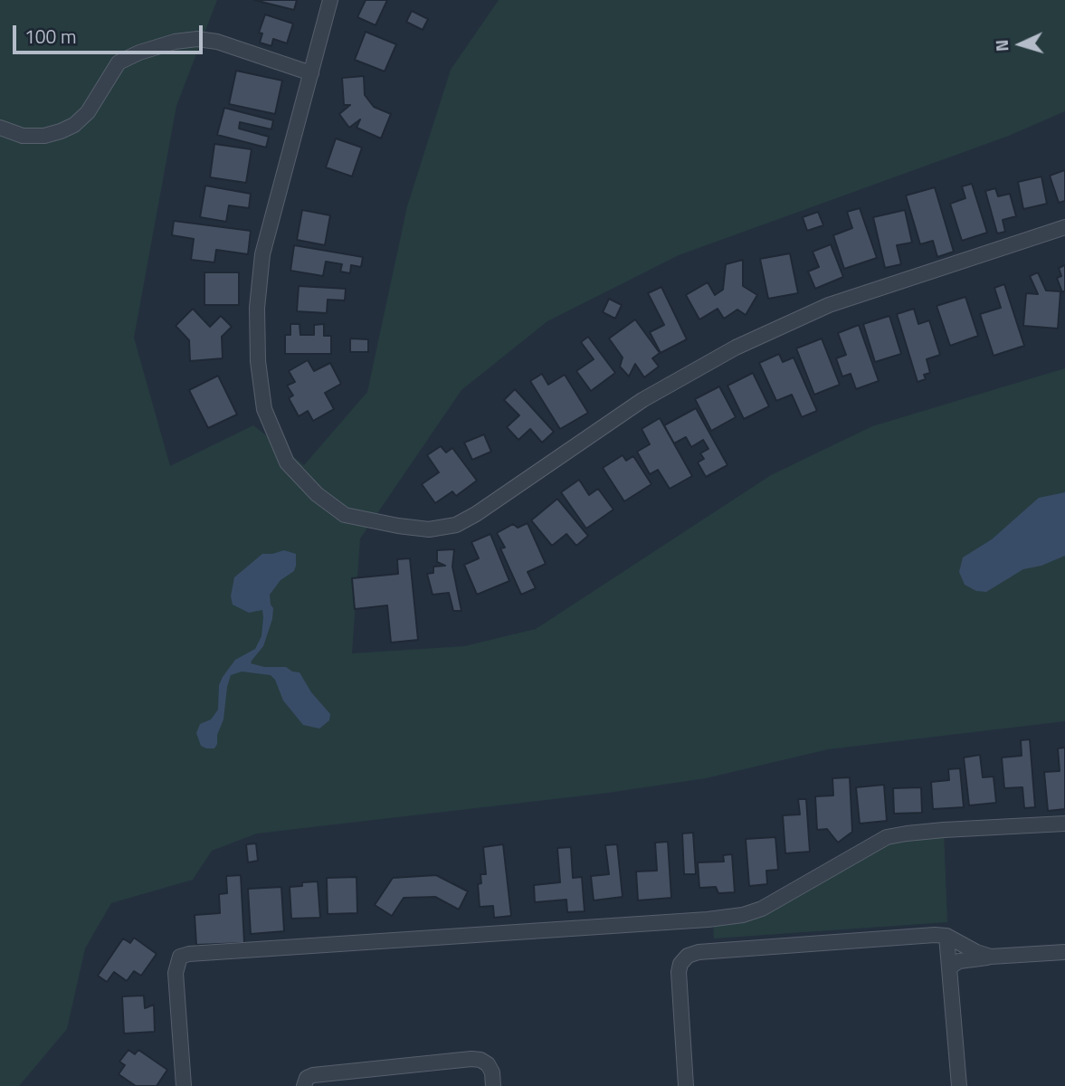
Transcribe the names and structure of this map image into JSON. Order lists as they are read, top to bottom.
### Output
{
  "scale_bar": "100 m",
  "north": "left"
}
